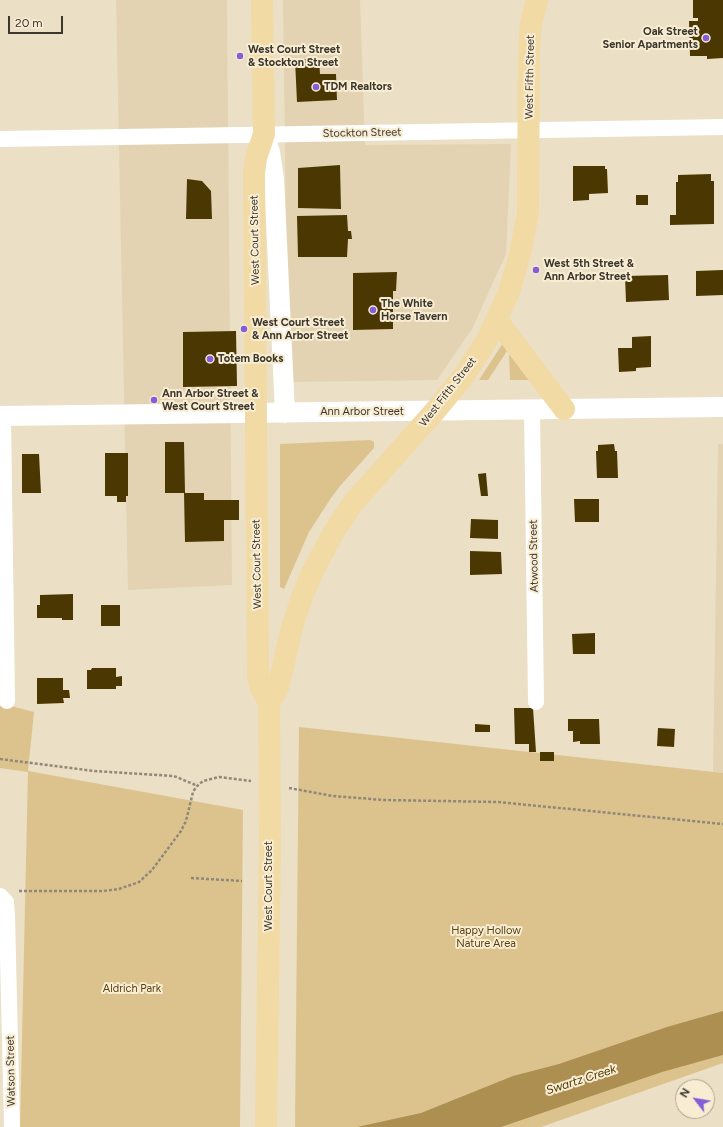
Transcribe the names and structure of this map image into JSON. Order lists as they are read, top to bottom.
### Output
{
  "streets": {
    "main road": ["West Fifth Street", "West Court Street"],
    "street": [
      "Stockton Street",
      "Ann Arbor Street",
      "Atwood Street",
      "Watson Street"
    ]
  },
  "crossings": [
    ["West Fifth Street", "Stockton Street"],
    ["West Fifth Street", "West Court Street"],
    ["West Fifth Street", "Ann Arbor Street"],
    ["Stockton Street", "West Court Street"],
    ["West Court Street", "Ann Arbor Street"],
    ["Ann Arbor Street", "Atwood Street"]
  ],
  "water": ["Swartz Creek"],
  "parks": ["Happy Hollow Nature Area", "Aldrich Park"],
  "places": [
    "Oak Street Senior Apartments",
    "West Court Street & Stockton Street",
    "TDM Realtors",
    "West 5th Street & Ann Arbor Street",
    "The White Horse Tavern",
    "West Court Street & Ann Arbor Street",
    "Totem Books",
    "Ann Arbor Street & West Court Street"
  ],
  "scale_bar": "20 m",
  "north": "top left"
}
